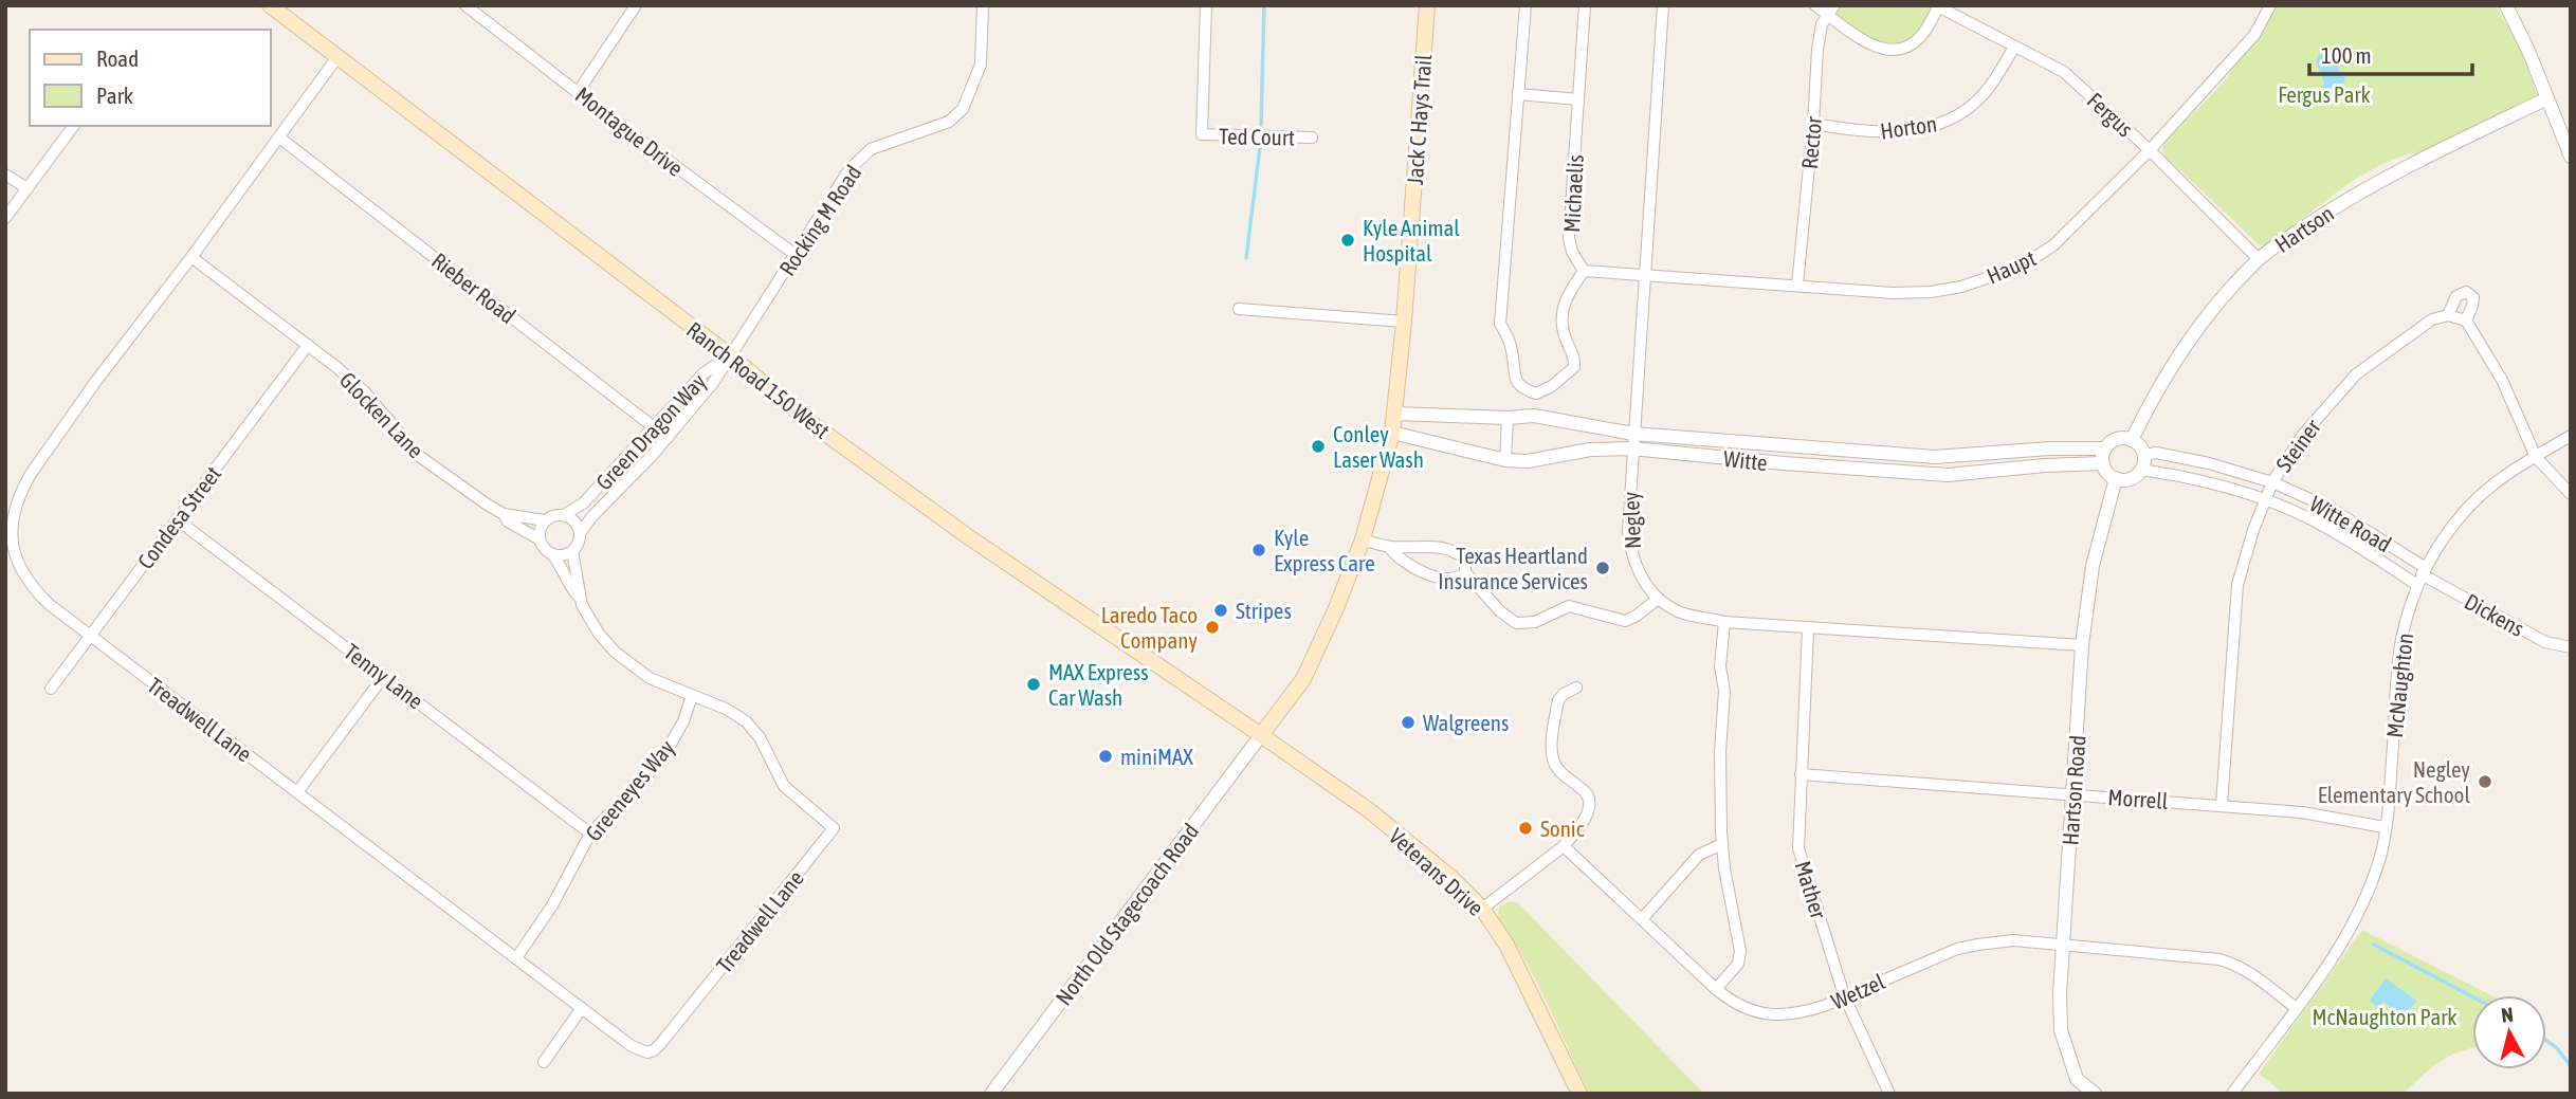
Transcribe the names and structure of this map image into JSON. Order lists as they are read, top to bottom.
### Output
{
  "streets": {
    "main road": ["Jack C Hays Trail", "Ranch Road 150 West", "Veterans Drive"],
    "street": [
      "Fergus",
      "Horton",
      "Montague Drive",
      "Ted Court",
      "Rector",
      "Michaelis",
      "Rocking M Road",
      "Hartson",
      "Haupt",
      "Rieber Road",
      "Glocken Lane",
      "Green Dragon Way",
      "Steiner",
      "Witte",
      "Condesa Street",
      "Negley",
      "Witte Road",
      "Dickens",
      "Tenny Lane",
      "McNaughton",
      "Treadwell Lane",
      "Greeneyes Way",
      "Hartson Road",
      "Morrell",
      "Mather",
      "North Old Stagecoach Road",
      "Wetzel"
    ]
  },
  "crossings": [
    ["Fergus", "Horton"],
    ["Fergus", "Hartson"],
    ["Fergus", "Haupt"],
    ["Jack C Hays Trail", "Ranch Road 150 West"],
    ["Jack C Hays Trail", "Witte"],
    ["Jack C Hays Trail", "Veterans Drive"],
    ["Jack C Hays Trail", "North Old Stagecoach Road"],
    ["Horton", "Rector"],
    ["Montague Drive", "Rocking M Road"],
    ["Rector", "Haupt"],
    ["Michaelis", "Haupt"],
    ["Rocking M Road", "Ranch Road 150 West"],
    ["Rocking M Road", "Green Dragon Way"],
    ["Hartson", "Witte"],
    ["Hartson", "Witte Road"],
    ["Hartson", "Hartson Road"],
    ["Haupt", "Negley"],
    ["Rieber Road", "Green Dragon Way"],
    ["Rieber Road", "Treadwell Lane"],
    ["Ranch Road 150 West", "Green Dragon Way"],
    ["Ranch Road 150 West", "Treadwell Lane"],
    ["Ranch Road 150 West", "Veterans Drive"],
    ["Ranch Road 150 West", "North Old Stagecoach Road"],
    ["Glocken Lane", "Green Dragon Way"],
    ["Glocken Lane", "Condesa Street"],
    ["Glocken Lane", "Treadwell Lane"],
    ["Steiner", "Witte Road"],
    ["Steiner", "Morrell"],
    ["Witte", "Negley"],
    ["Witte", "Witte Road"],
    ["Witte", "Hartson Road"],
    ["Condesa Street", "Tenny Lane"],
    ["Condesa Street", "Treadwell Lane"],
    ["Negley", "Hartson Road"],
    ["Negley", "Mather"],
    ["Witte Road", "Dickens"],
    ["Witte Road", "McNaughton"],
    ["Witte Road", "Hartson Road"],
    ["Dickens", "McNaughton"],
    ["Tenny Lane", "Greeneyes Way"],
    ["McNaughton", "Morrell"],
    ["McNaughton", "Wetzel"],
    ["Treadwell Lane", "Greeneyes Way"],
    ["Hartson Road", "Morrell"],
    ["Hartson Road", "Wetzel"],
    ["Morrell", "Mather"],
    ["Veterans Drive", "North Old Stagecoach Road"],
    ["Mather", "Wetzel"]
  ],
  "parks": ["Fergus Park", "McNaughton Park"],
  "places": [
    "Kyle Animal Hospital",
    "Conley Laser Wash",
    "Kyle Express Care",
    "Texas Heartland Insurance Services",
    "Stripes",
    "Laredo Taco Company",
    "MAX Express Car Wash",
    "Walgreens",
    "miniMAX",
    "Negley Elementary School",
    "Sonic"
  ],
  "legend": ["Road", "Park"],
  "scale_bar": "100 m",
  "north": "top"
}
